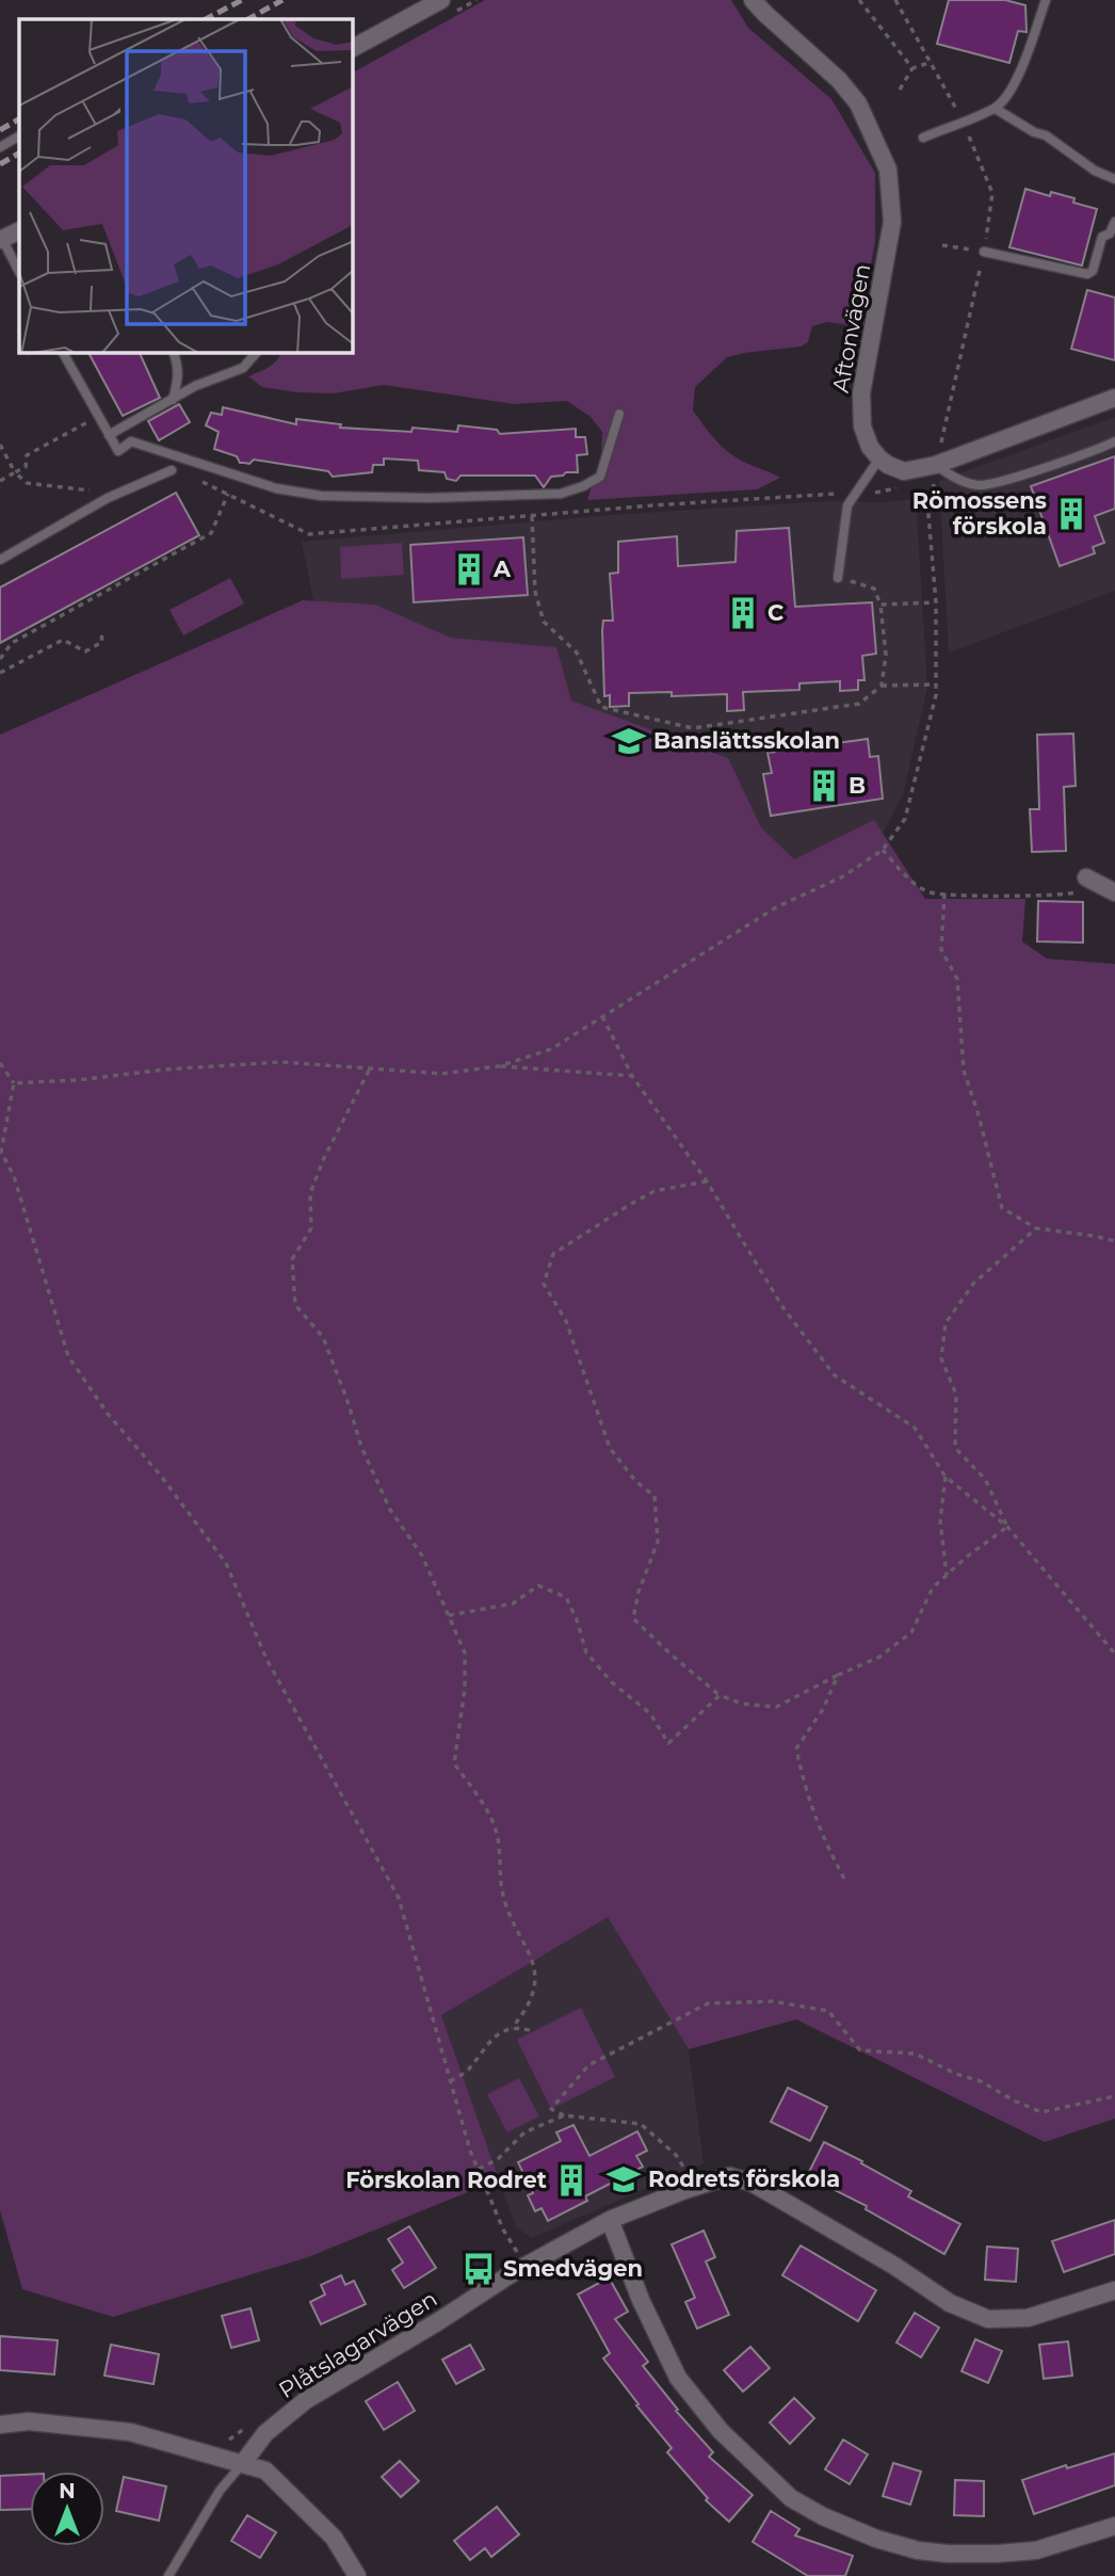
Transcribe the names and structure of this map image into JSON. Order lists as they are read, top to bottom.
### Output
{
  "streets": {
    "street": ["Aftonvägen", "Plåtslagarvägen"]
  },
  "places": {
    "building": [
      "Römossens förskola",
      "A",
      "C",
      "B",
      "Förskolan Rodret"
    ],
    "school or university": ["Banslättsskolan", "Rodrets förskola"],
    "bus stop": ["Smedvägen"]
  },
  "north": "top"
}
